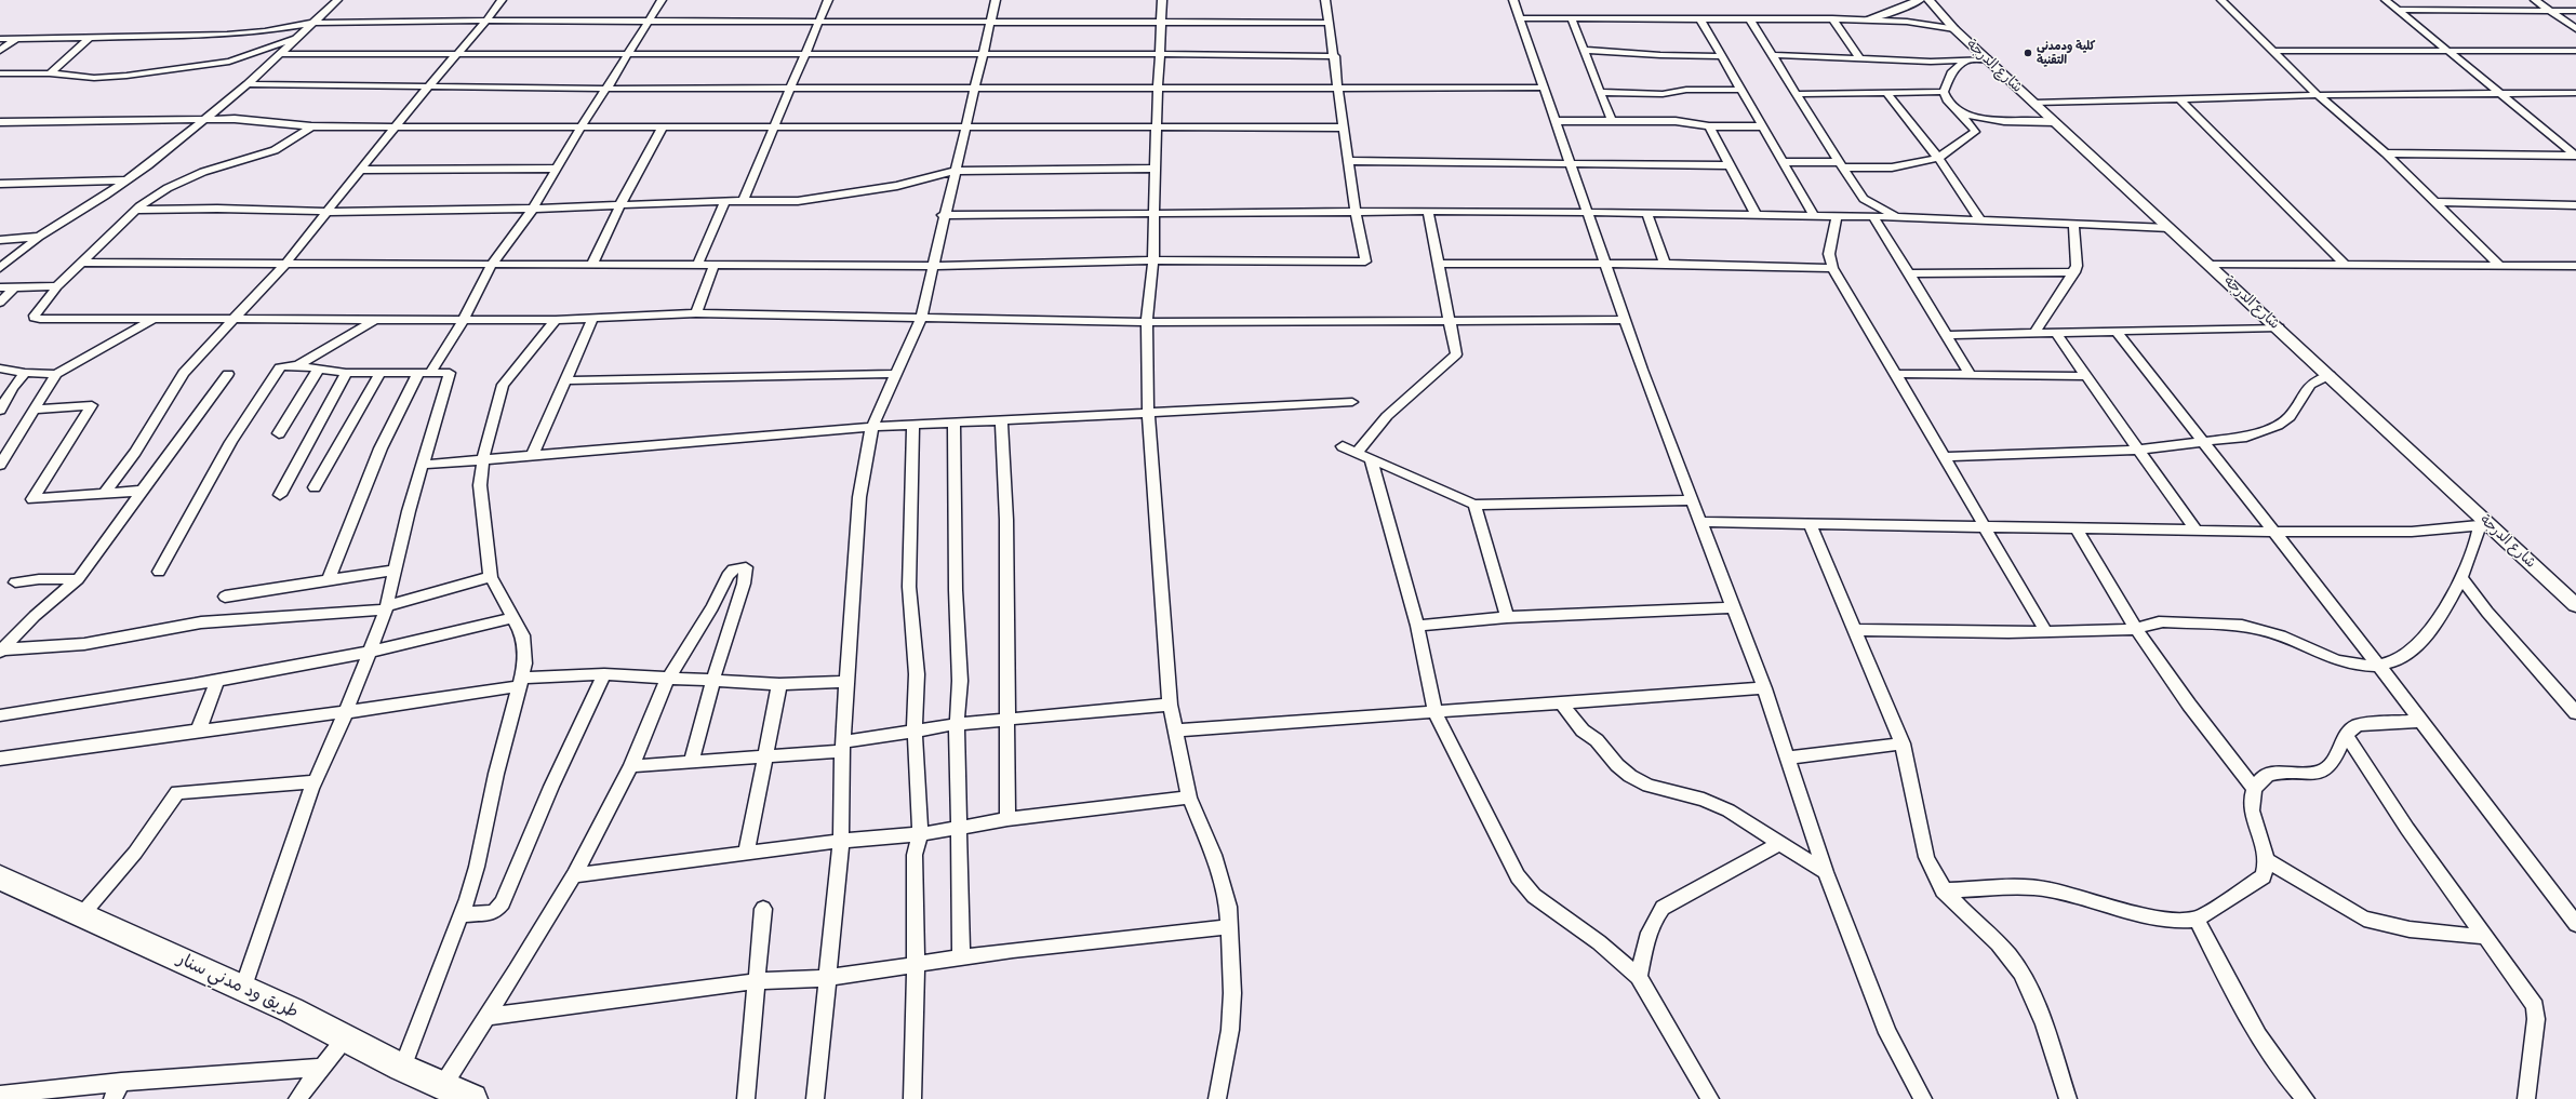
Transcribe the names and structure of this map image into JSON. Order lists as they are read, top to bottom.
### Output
{
  "streets": {
    "highway": ["طريق ود مدني سنار"],
    "street": ["شارع الدرجة"]
  },
  "places": ["كلية ودمدني التقنية"]
}
